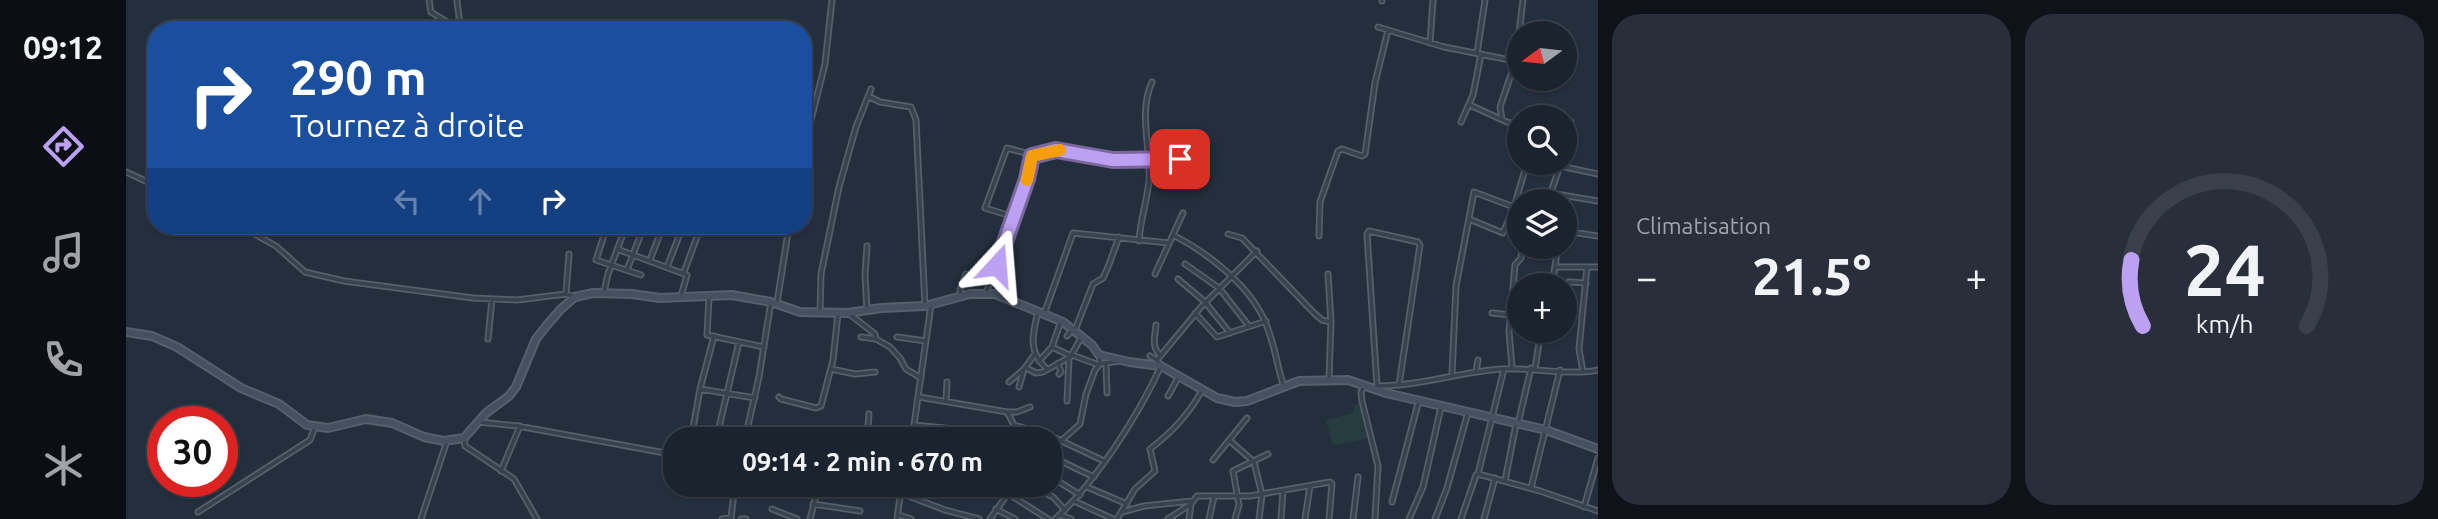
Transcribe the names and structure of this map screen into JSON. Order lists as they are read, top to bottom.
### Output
{
  "north": "left",
  "page": {
    "tabs": "09:12",
    "tile": "Climatisation",
    "map_buttons": "+",
    "turn": ["290 m", "Tournez à droite"],
    "heat": ["−", "21.5°", "+"],
    "limit": "30",
    "trip": "09:14 · 2 min · 670 m",
    "gauge": ["24", "km/h"]
  }
}
